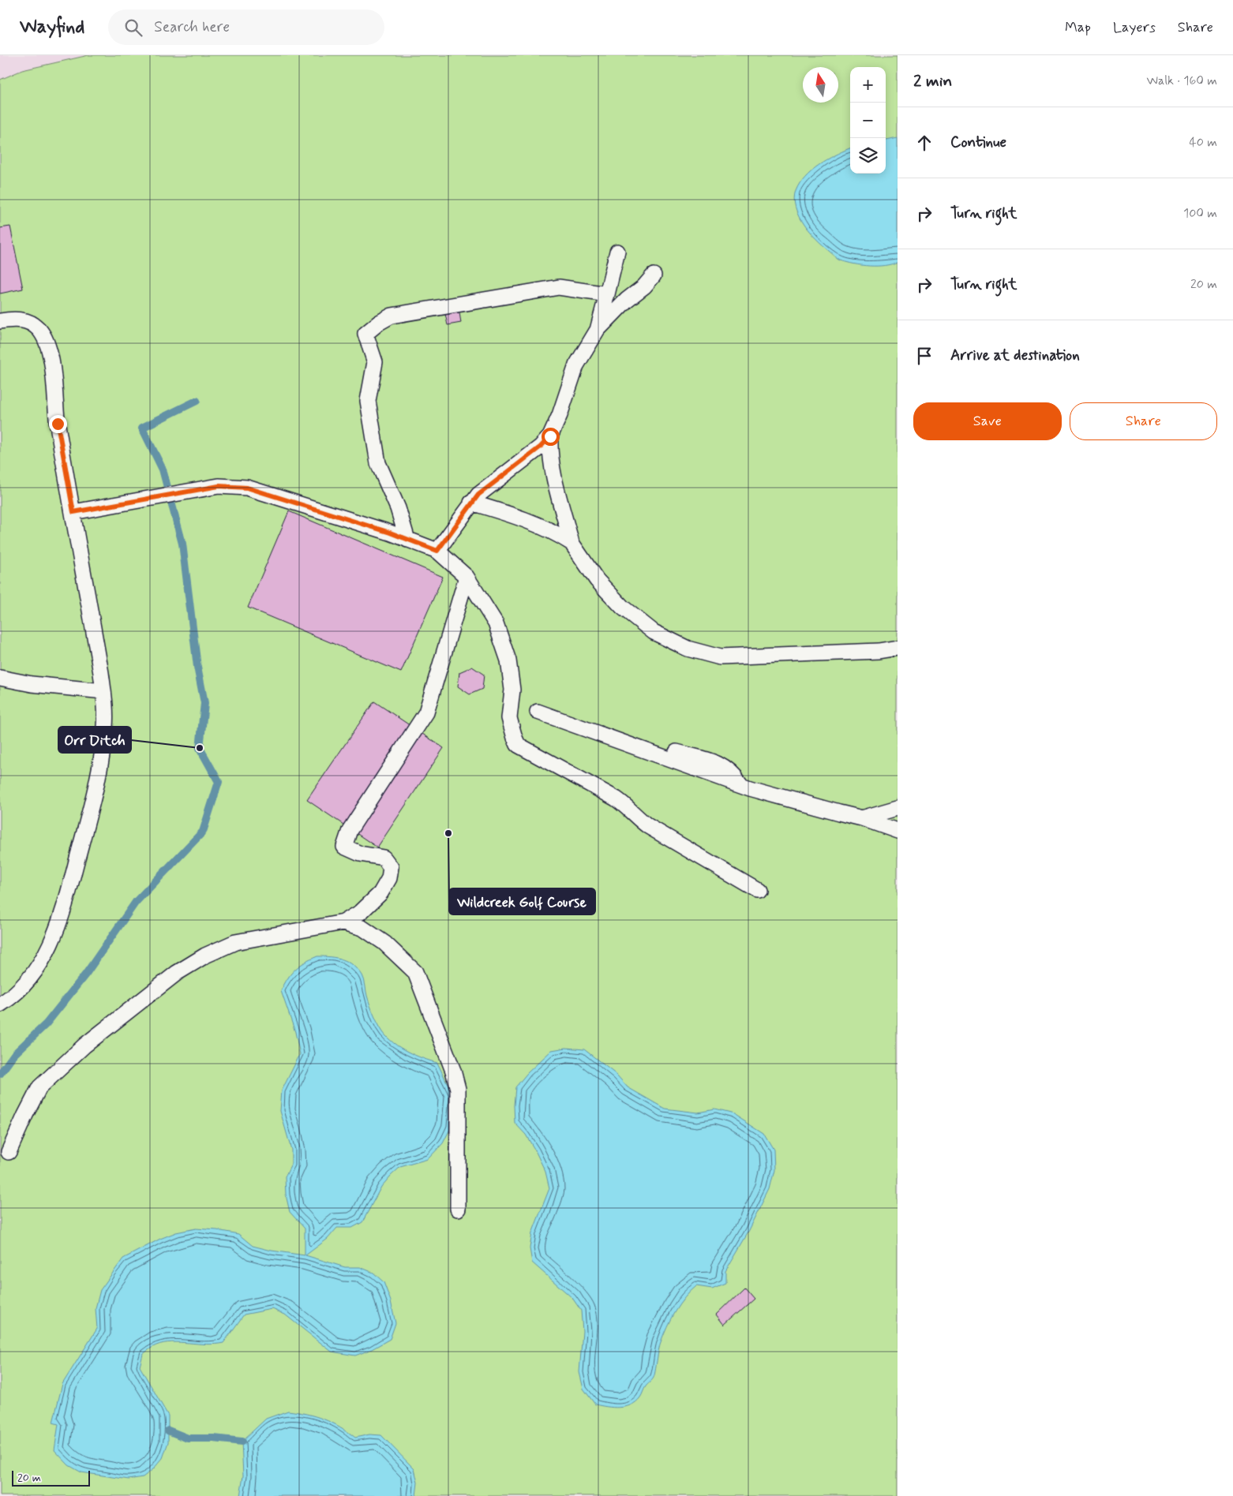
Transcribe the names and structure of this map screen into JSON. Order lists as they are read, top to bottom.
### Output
{
  "places": ["Orr Ditch", "Wildcreek Golf Course"],
  "scale_bar": "20 m",
  "north": "top",
  "page": {
    "header": "Wayfind",
    "search": "Search here",
    "nav": ["Map", "Layers", "Share"],
    "heading": ["2 min", "Walk · 160 m"],
    "map_buttons": ["+", "−"],
    "list": [
      ["Continue", "40 m"],
      ["Turn right", "100 m"],
      ["Turn right", "20 m"],
      "Arrive at destination"
    ],
    "buttons": ["Save", "Share"],
    "scale": "20 m"
  }
}
